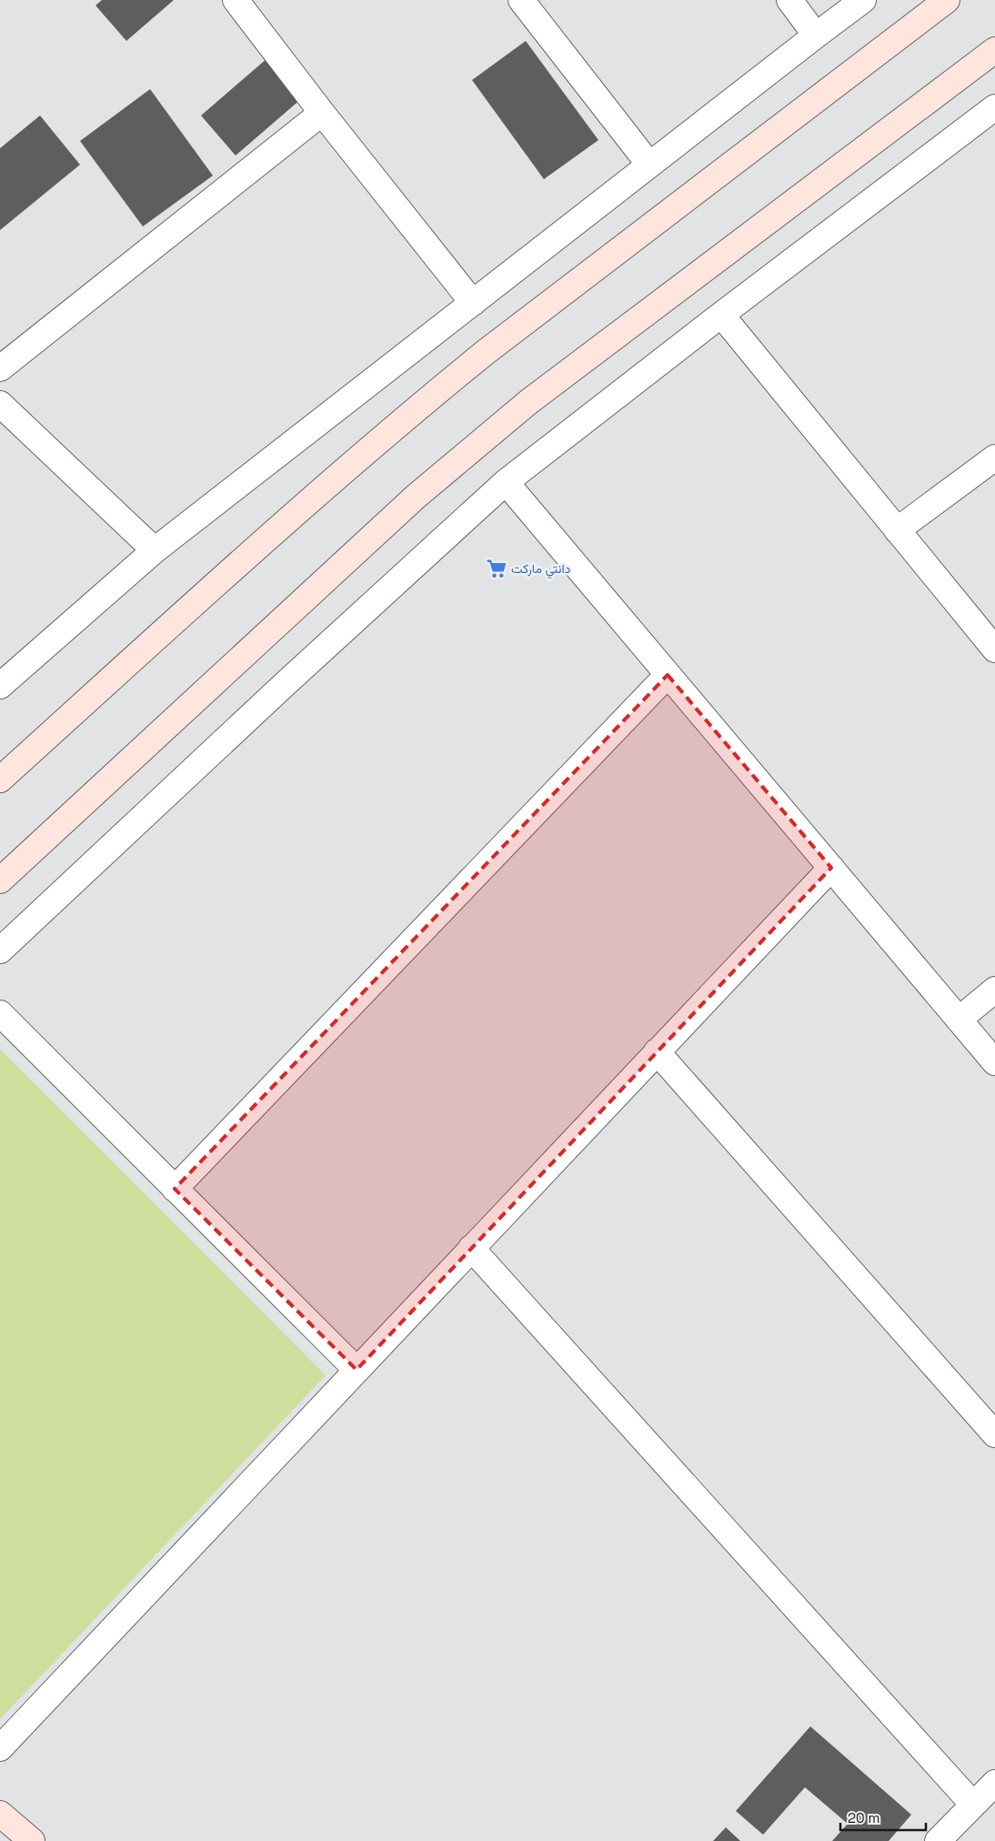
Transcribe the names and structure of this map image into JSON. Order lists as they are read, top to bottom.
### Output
{
  "places": {
    "supermarket": ["دانتي ماركت"]
  },
  "scale_bar": "20 m"
}
